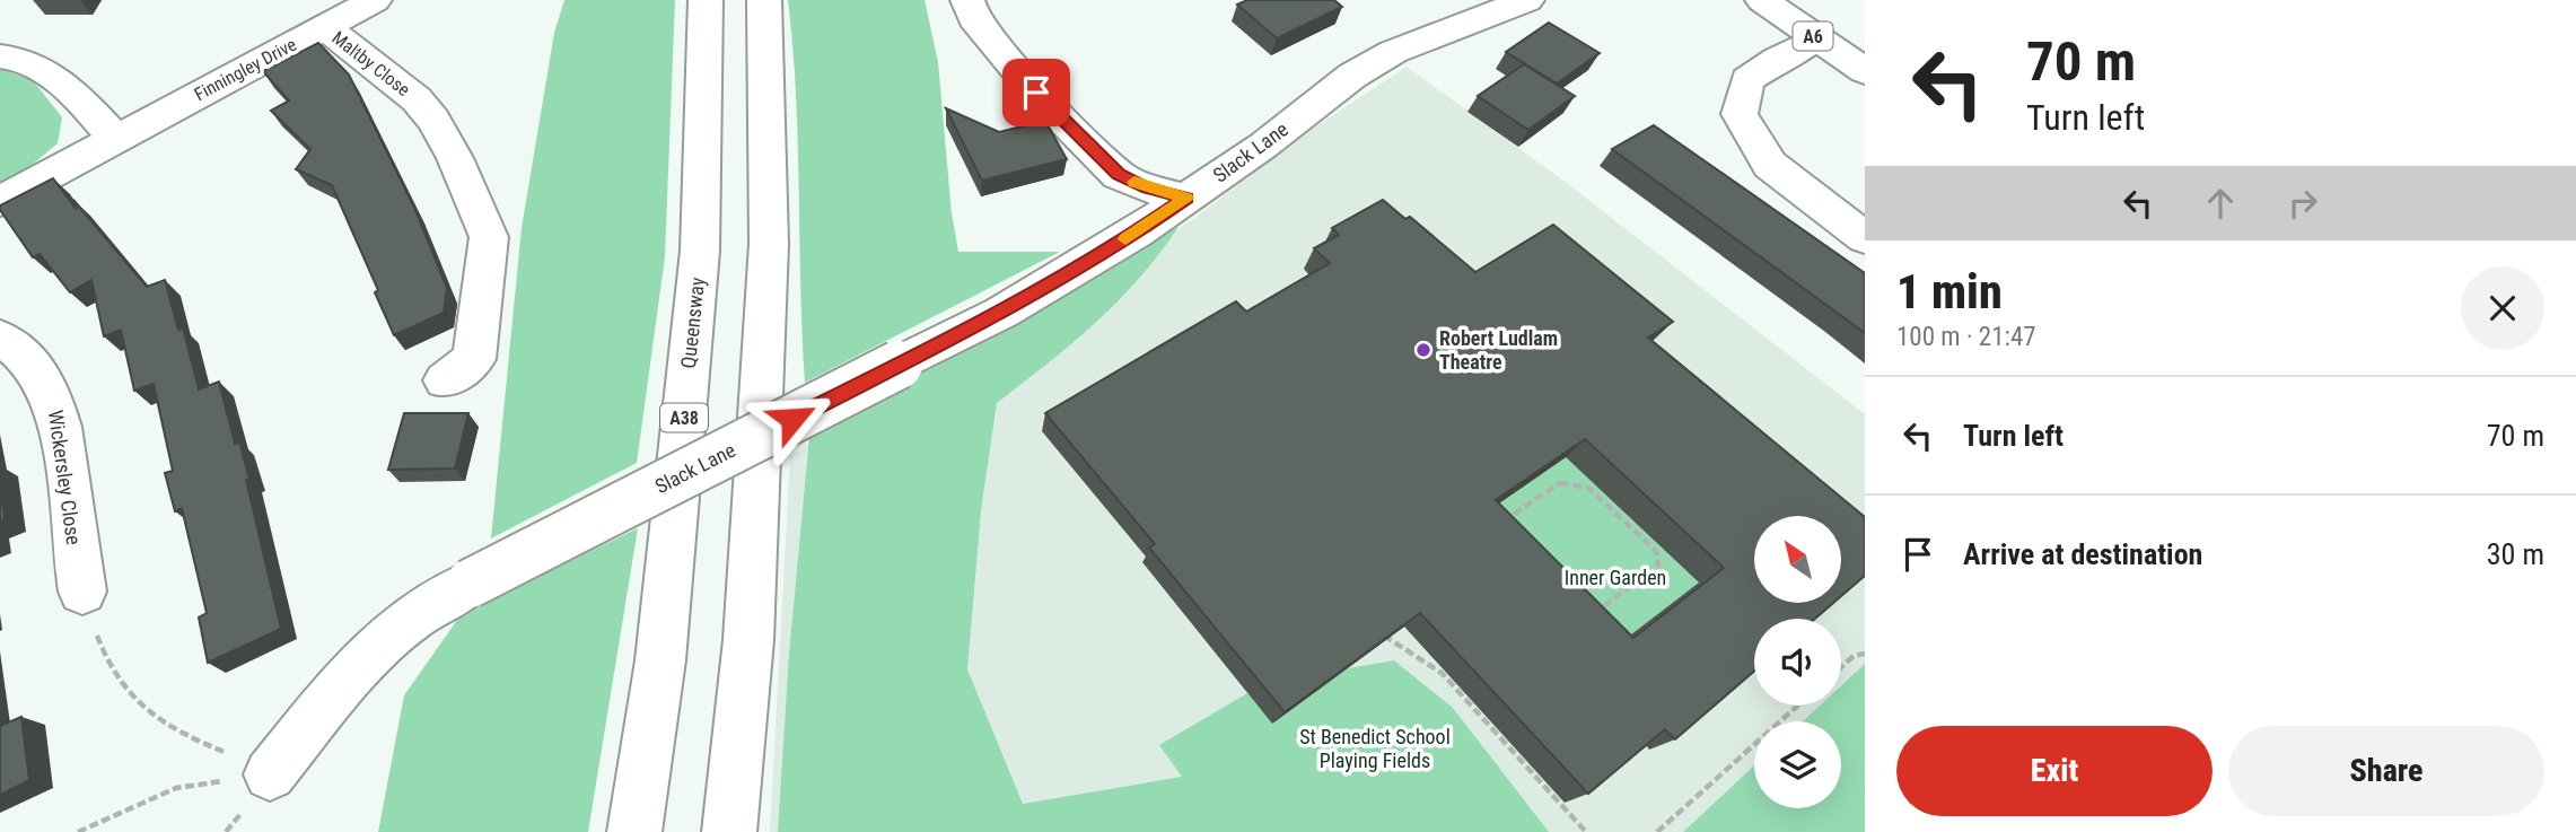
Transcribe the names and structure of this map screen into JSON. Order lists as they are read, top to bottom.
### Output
{
  "streets": {
    "main road": [
      "A6",
      "Maltby Close",
      "Finningley Drive",
      "Slack Lane",
      "Queensway",
      "A38",
      "Wickersley Close"
    ]
  },
  "crossings": [
    ["Maltby Close", "Finningley Drive"]
  ],
  "parks": ["Inner Garden", "St Benedict School Playing Fields"],
  "places": ["Robert Ludlam Theatre"],
  "north": "top left",
  "page": {
    "turn": ["70 m", "Turn left"],
    "heading": ["1 min", "100 m · 21:47"],
    "list": [
      {
        "name": "Turn left",
        "value": "70 m"
      },
      {
        "name": "Arrive at destination",
        "value": "30 m"
      }
    ],
    "buttons": ["Exit", "Share"]
  }
}
